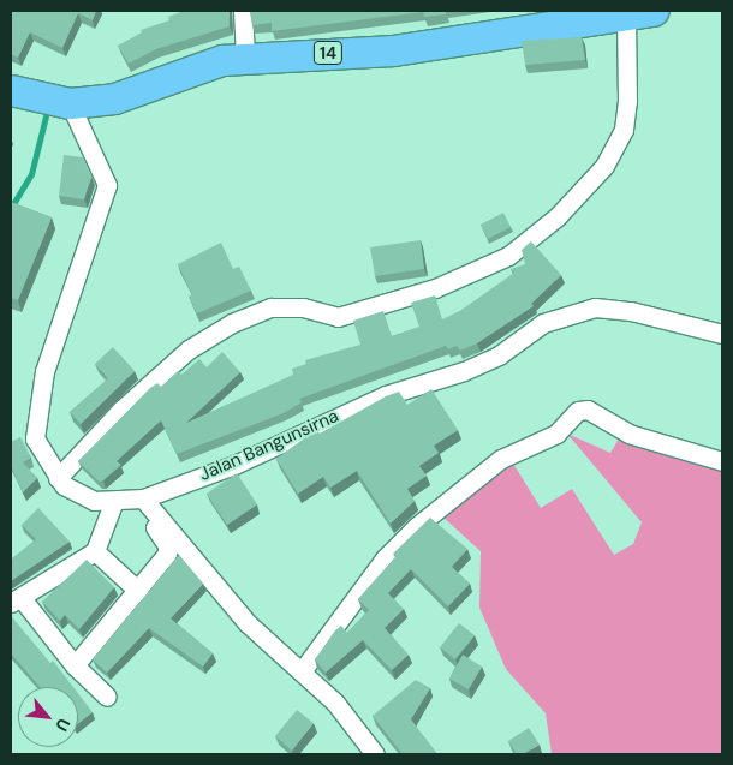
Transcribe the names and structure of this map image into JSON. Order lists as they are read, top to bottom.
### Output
{
  "streets": {
    "highway": ["14"],
    "street": ["Jalan Bangunsirna"]
  },
  "crossings": [
    ["14", "Jalan Bangunsirna"]
  ],
  "north": "bottom right"
}
